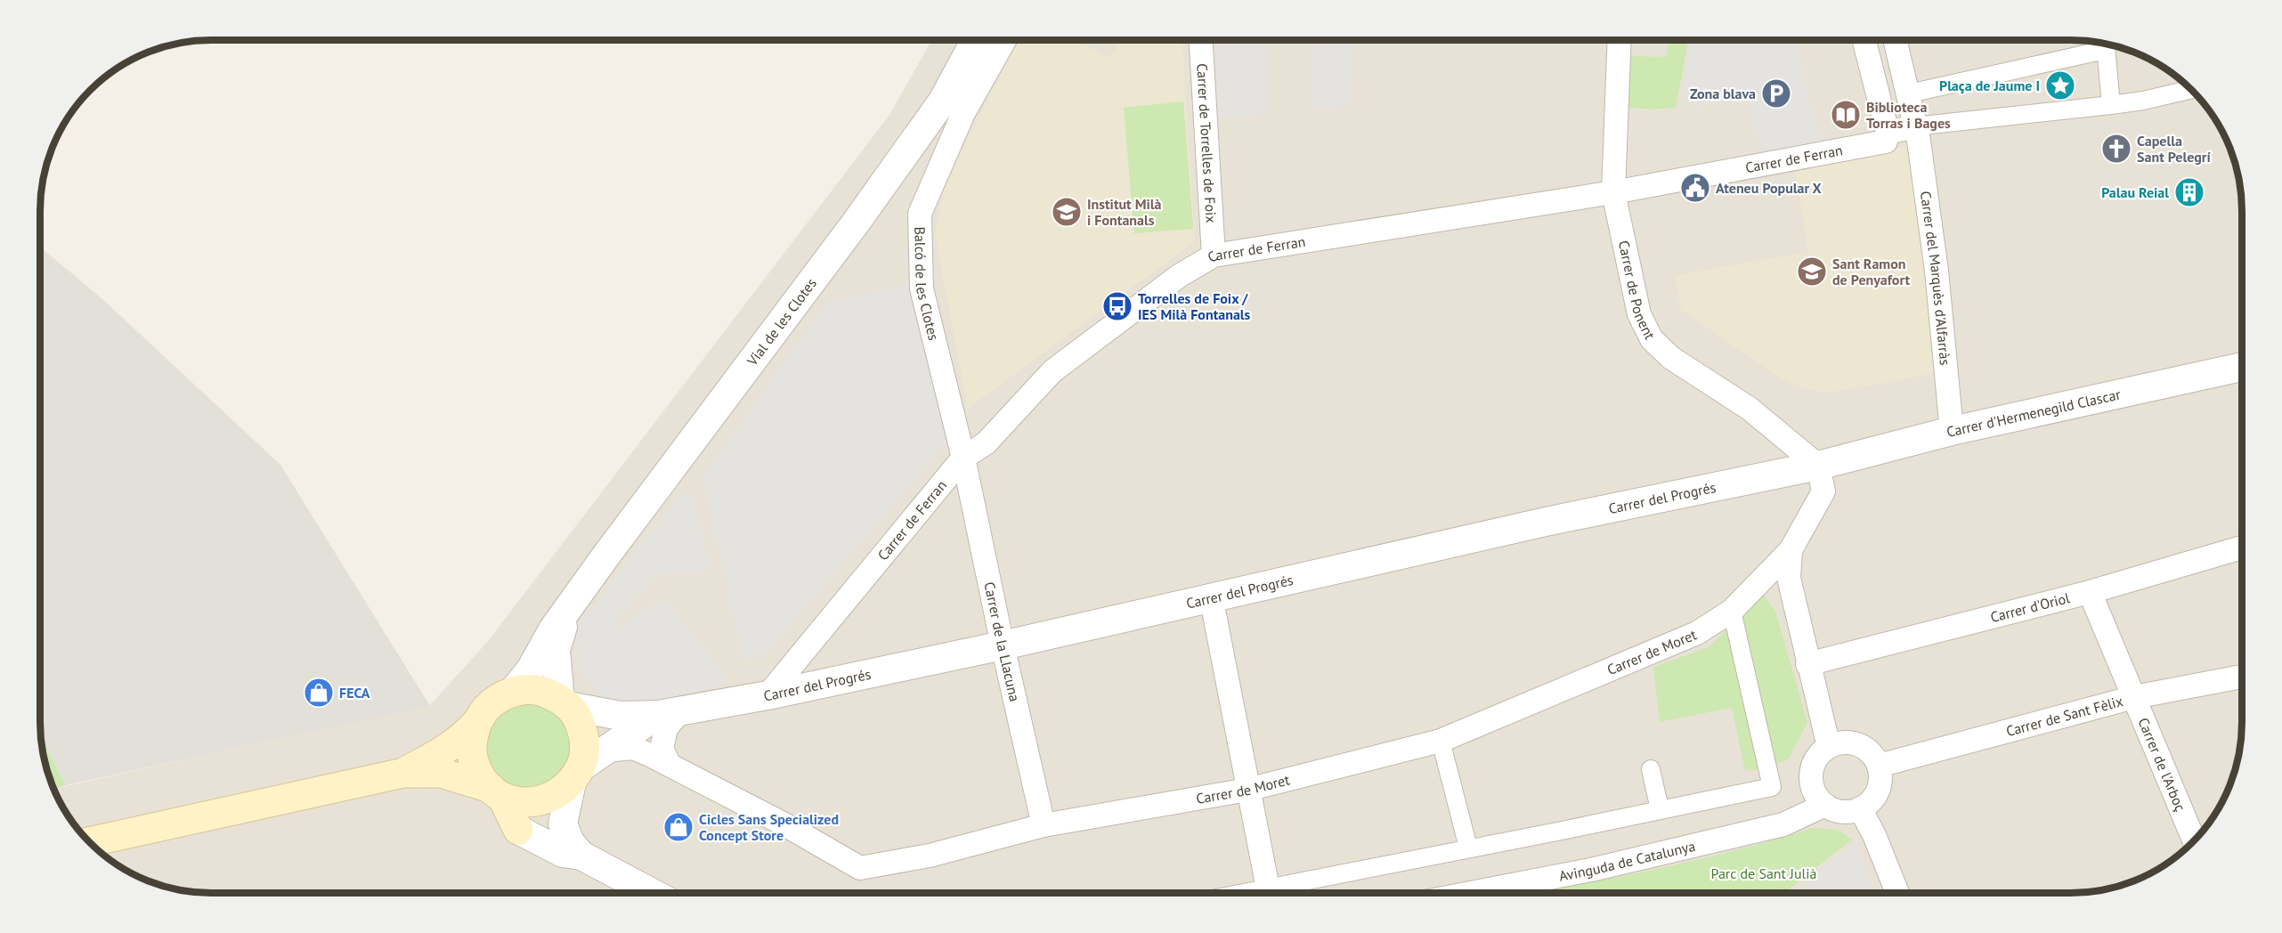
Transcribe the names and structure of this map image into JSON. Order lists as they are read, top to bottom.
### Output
{
  "streets": {
    "street": [
      "Carrer de Torrelles de Foix",
      "Carrer de Ferran",
      "Carrer del Marquès d'Alfarràs",
      "Balcó de les Clotes",
      "Carrer de Ponent",
      "Vial de les Clotes",
      "Carrer d'Hermenegild Clascar",
      "Carrer del Progrés",
      "Carrer d'Oriol",
      "Carrer de la Llacuna",
      "Carrer de Moret",
      "Carrer de Sant Fèlix",
      "Carrer de l'Arboç",
      "Avinguda de Catalunya"
    ]
  },
  "crossings": [
    ["Carrer de Torrelles de Foix", "Carrer de Ferran"],
    ["Carrer de Ferran", "Carrer del Marquès d'Alfarràs"],
    ["Carrer de Ferran", "Balcó de les Clotes"],
    ["Carrer de Ferran", "Carrer de Ponent"],
    ["Carrer de Ferran", "Carrer del Progrés"],
    ["Carrer de Ferran", "Carrer de la Llacuna"],
    ["Carrer del Marquès d'Alfarràs", "Carrer d'Hermenegild Clascar"],
    ["Balcó de les Clotes", "Carrer de la Llacuna"],
    ["Carrer de Ponent", "Carrer d'Hermenegild Clascar"],
    ["Carrer de Ponent", "Carrer del Progrés"],
    ["Vial de les Clotes", "Carrer del Progrés"],
    ["Carrer d'Hermenegild Clascar", "Carrer del Progrés"],
    ["Carrer del Progrés", "Carrer de la Llacuna"],
    ["Carrer del Progrés", "Carrer de Moret"],
    ["Carrer d'Oriol", "Carrer de l'Arboç"],
    ["Carrer de la Llacuna", "Carrer de Moret"],
    ["Carrer de Sant Fèlix", "Carrer de l'Arboç"],
    ["Carrer de Sant Fèlix", "Avinguda de Catalunya"]
  ],
  "parks": ["Parc de Sant Julià"],
  "places": {
    "place": ["Plaça de Jaume I"],
    "parking": ["Zona blava"],
    "library": ["Biblioteca Torras i Bages"],
    "church": ["Capella Sant Pelegrí"],
    "public building": ["Ateneu Popular X"],
    "building": ["Palau Reial"],
    "school or university": ["Institut Milà i Fontanals", "Sant Ramon de Penyafort"],
    "bus stop": ["Torrelles de Foix / IES Milà Fontanals"],
    "shop": ["FECA", "Cicles Sans Specialized Concept Store"]
  }
}
